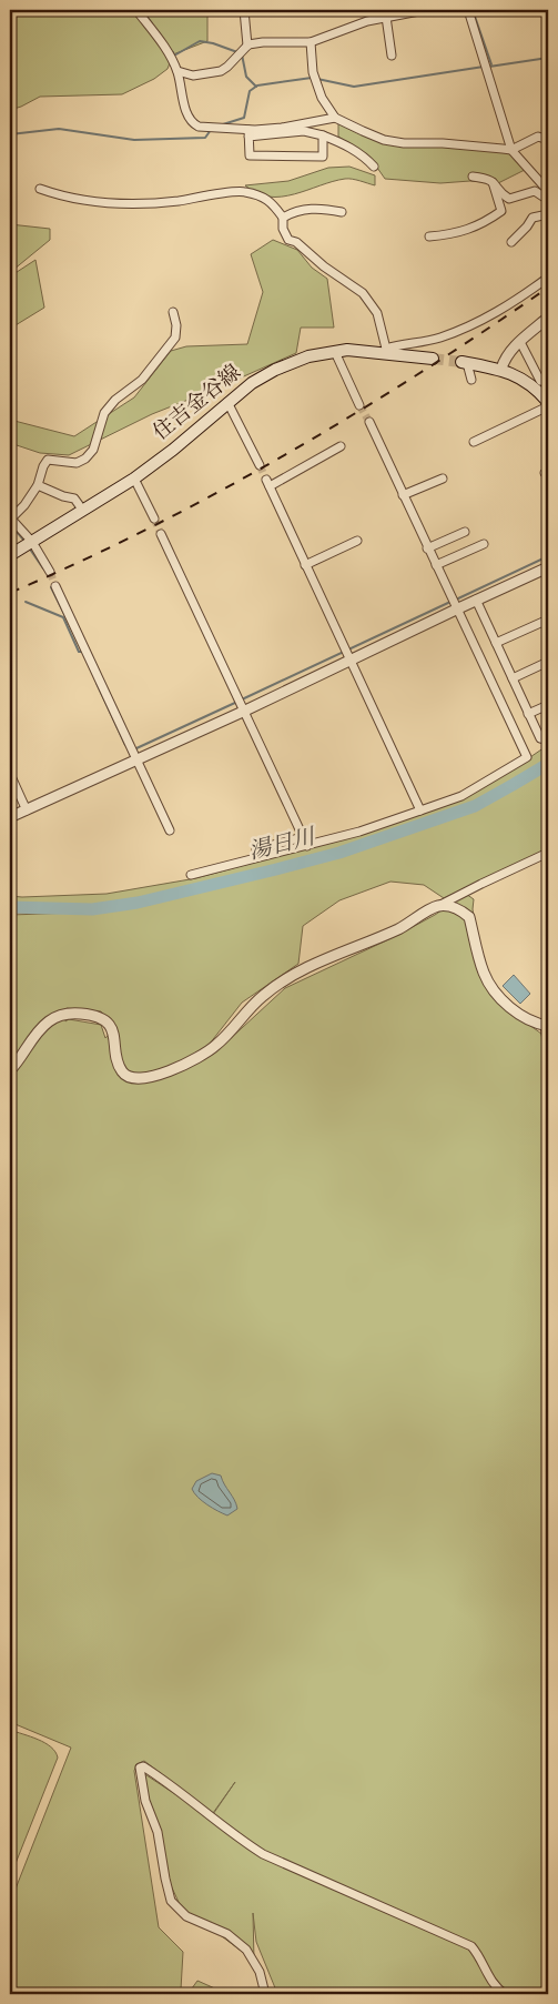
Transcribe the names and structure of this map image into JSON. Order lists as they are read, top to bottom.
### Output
{
  "streets": {
    "main road": ["住吉金谷線"]
  },
  "water": ["湯日川"]
}
